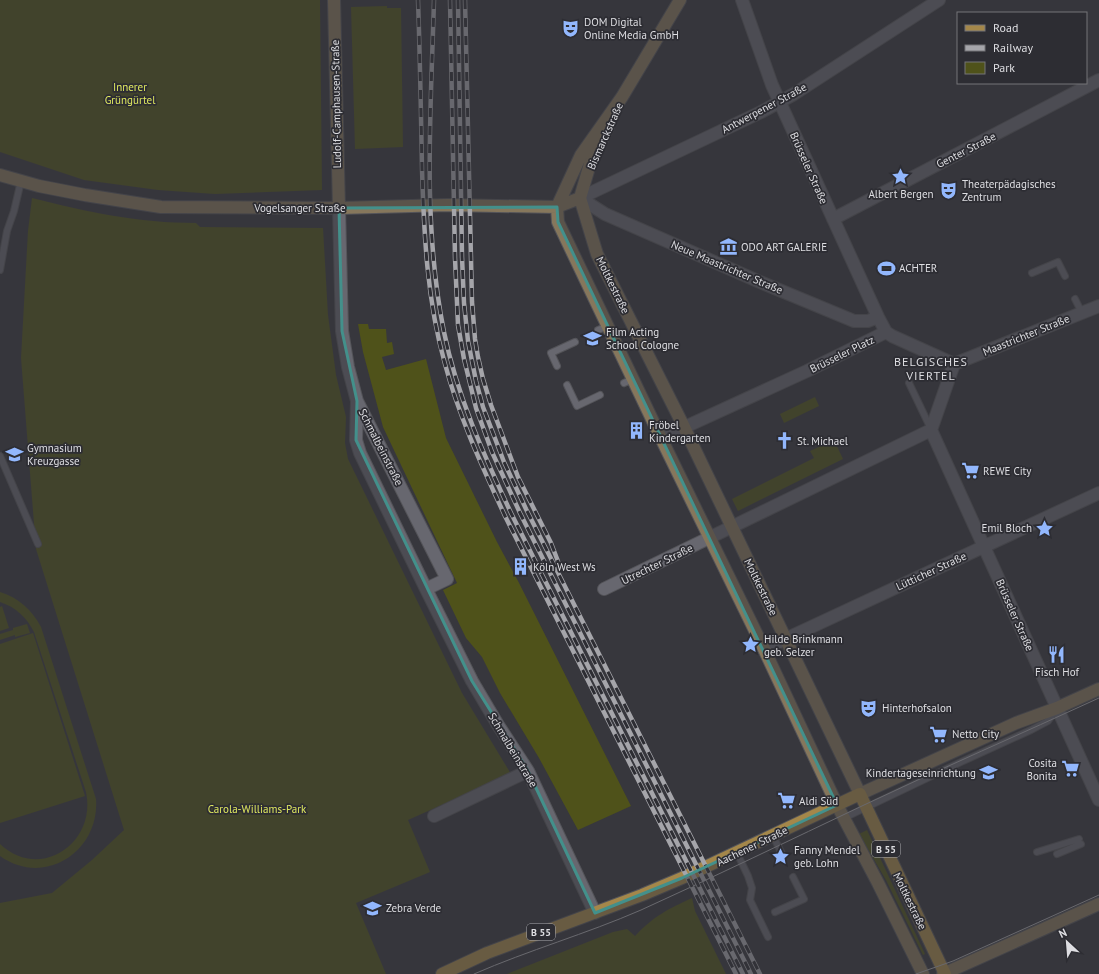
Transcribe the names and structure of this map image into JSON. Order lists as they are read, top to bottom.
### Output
{
  "streets": {
    "main road": ["Moltkestraße", "Aachener Straße", "B 55"],
    "street": [
      "Ludolf-Camphausen-Straße",
      "Antwerpener Straße",
      "Bismarckstraße",
      "Genter Straße",
      "Brüsseler Straße",
      "Vogelsanger Straße",
      "Neue Maastrichter Straße",
      "Maastrichter Straße",
      "Brüsseler Platz",
      "Schmalbeinstraße",
      "Utrechter Straße",
      "Lütticher Straße"
    ]
  },
  "crossings": [
    ["Ludolf-Camphausen-Straße", "Vogelsanger Straße"],
    ["Ludolf-Camphausen-Straße", "Schmalbeinstraße"],
    ["Antwerpener Straße", "Bismarckstraße"],
    ["Antwerpener Straße", "Brüsseler Straße"],
    ["Antwerpener Straße", "Vogelsanger Straße"],
    ["Antwerpener Straße", "Neue Maastrichter Straße"],
    ["Antwerpener Straße", "Moltkestraße"],
    ["Bismarckstraße", "Vogelsanger Straße"],
    ["Bismarckstraße", "Neue Maastrichter Straße"],
    ["Bismarckstraße", "Moltkestraße"],
    ["Genter Straße", "Brüsseler Straße"],
    ["Brüsseler Straße", "Neue Maastrichter Straße"],
    ["Brüsseler Straße", "Brüsseler Platz"],
    ["Brüsseler Straße", "Lütticher Straße"],
    ["Brüsseler Straße", "Aachener Straße"],
    ["Vogelsanger Straße", "Neue Maastrichter Straße"],
    ["Vogelsanger Straße", "Moltkestraße"],
    ["Vogelsanger Straße", "Schmalbeinstraße"],
    ["Neue Maastrichter Straße", "Moltkestraße"],
    ["Moltkestraße", "Brüsseler Platz"],
    ["Moltkestraße", "Utrechter Straße"],
    ["Moltkestraße", "Lütticher Straße"],
    ["Moltkestraße", "Aachener Straße"],
    ["Maastrichter Straße", "Brüsseler Platz"],
    ["Schmalbeinstraße", "Aachener Straße"]
  ],
  "districts": ["BELGISCHES VIERTEL"],
  "parks": ["Innerer Grüngürtel", "Carola-Williams-Park"],
  "places": {
    "theatre": ["DOM Digital Online Media GmbH", "Theaterpädagisches Zentrum", "Hinterhofsalon"],
    "place": [
      "Albert Bergen",
      "Emil Bloch",
      "Hilde Brinkmann geb. Selzer",
      "Fanny Mendel geb. Lohn"
    ],
    "museum": ["ODO ART GALERIE"],
    "sports": ["ACHTER"],
    "school or university": [
      "Film Acting School Cologne",
      "Gymnasium Kreuzgasse",
      "Kindertageseinrichtung",
      "Zebra Verde"
    ],
    "building": ["Fröbel Kindergarten", "Köln West Ws"],
    "church": ["St. Michael"],
    "supermarket": [
      "REWE City",
      "Netto City",
      "Cosita Bonita",
      "Aldi Süd"
    ],
    "restaurant": ["Fisch Hof"]
  },
  "legend": ["Road", "Railway", "Park"],
  "north": "top left"
}
